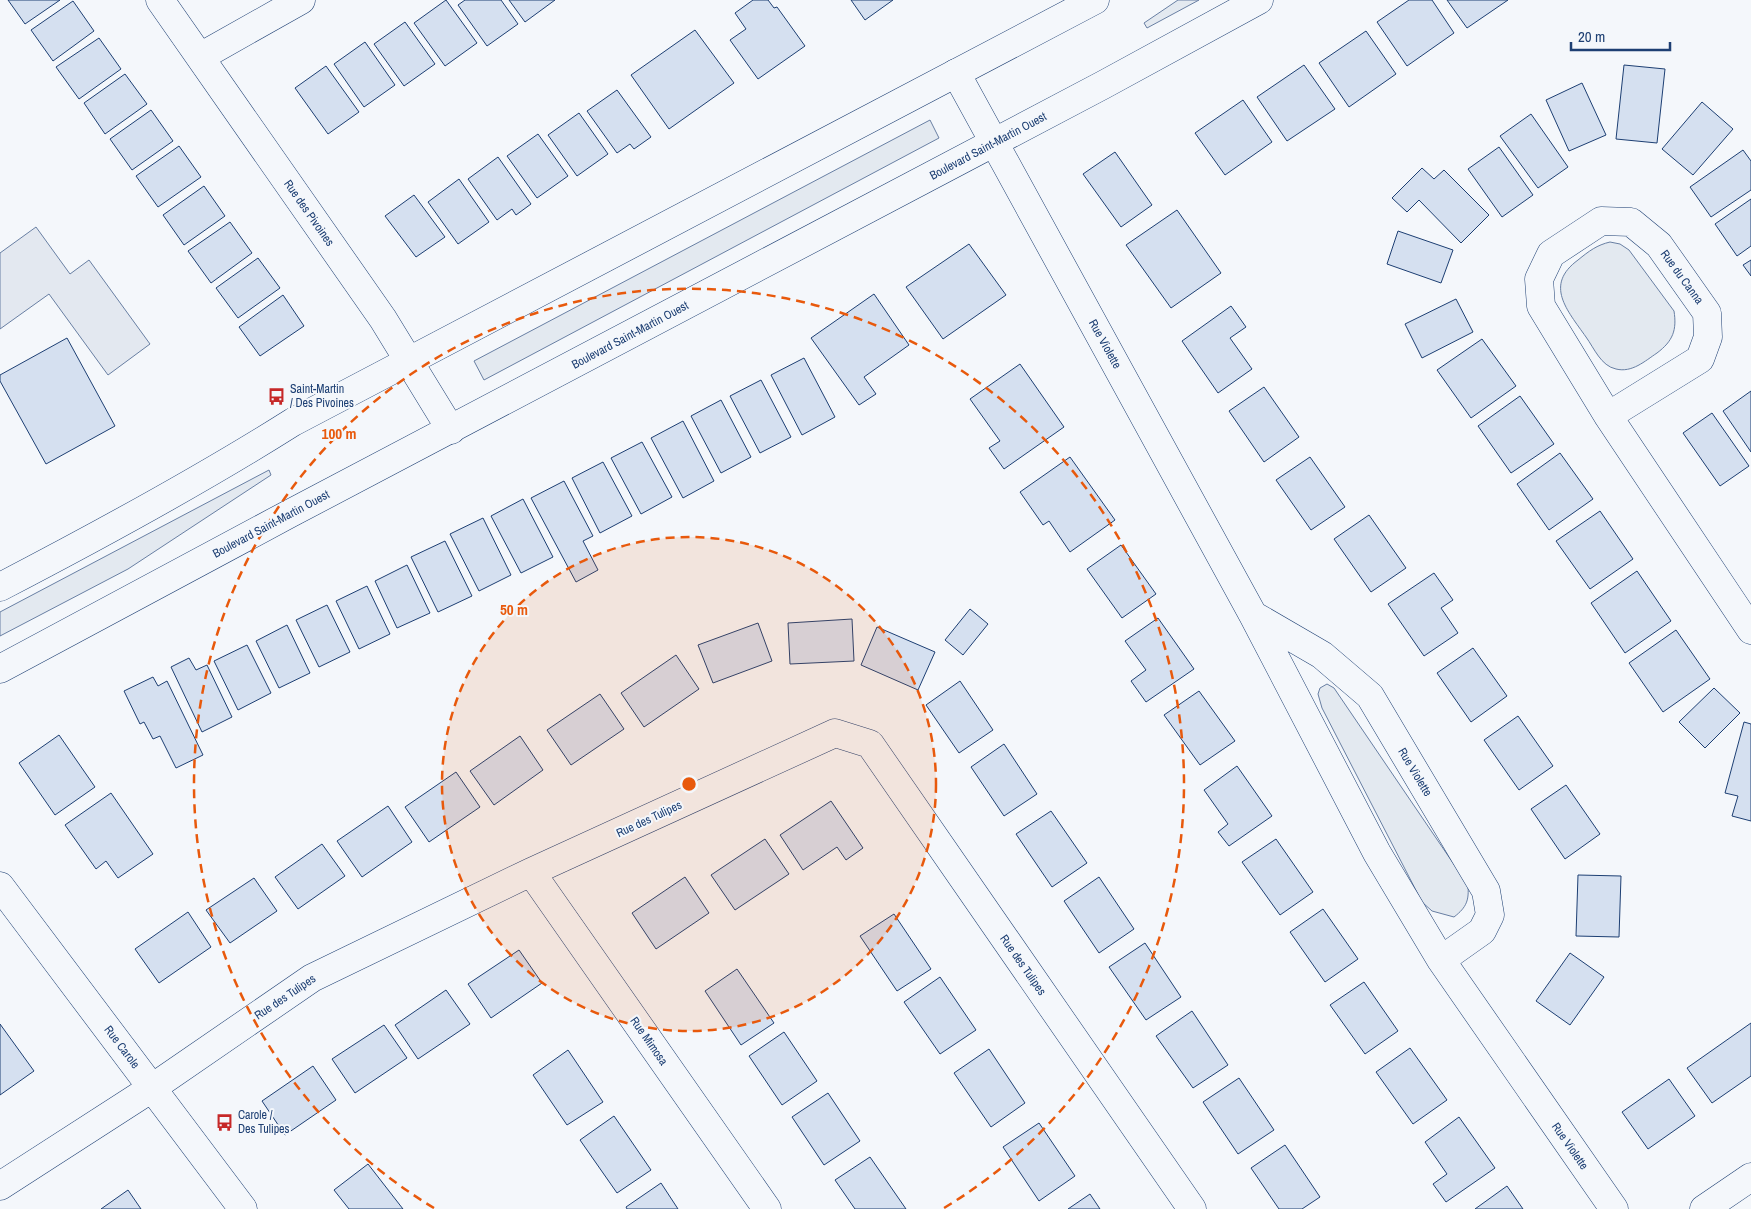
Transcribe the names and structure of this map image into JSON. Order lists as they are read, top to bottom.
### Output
{
  "streets": {
    "street": [
      "Boulevard Saint-Martin Ouest",
      "Rue des Pivoines",
      "Rue du Canna",
      "Rue Violette",
      "Rue des Tulipes",
      "Rue Mimosa",
      "Rue Carole"
    ]
  },
  "crossings": [
    ["Boulevard Saint-Martin Ouest", "Rue des Pivoines"],
    ["Boulevard Saint-Martin Ouest", "Rue Violette"],
    ["Rue des Tulipes", "Rue Mimosa"],
    ["Rue des Tulipes", "Rue Carole"]
  ],
  "places": {
    "bus stop": ["Saint-Martin / Des Pivoines", "Carole / Des Tulipes"]
  },
  "scale_bar": "20 m",
  "rings": ["100 m", "50 m"]
}
